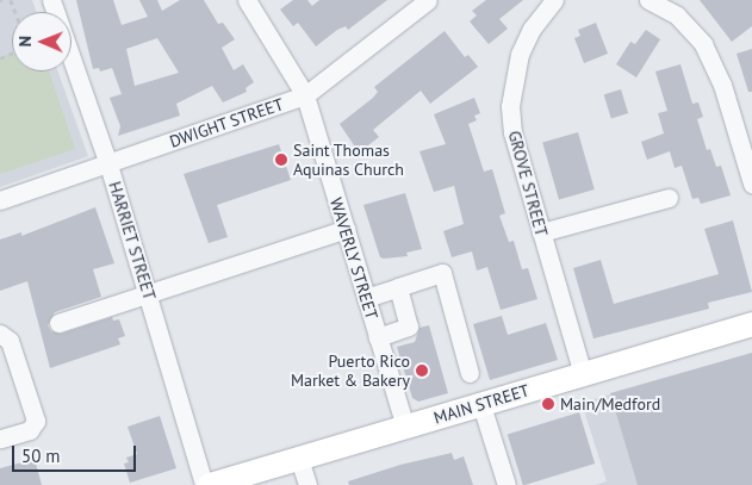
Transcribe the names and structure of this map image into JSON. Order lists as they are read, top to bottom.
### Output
{
  "streets": {
    "main road": ["MAIN STREET"],
    "street": [
      "DWIGHT STREET",
      "GROVE STREET",
      "HARRIET STREET",
      "WAVERLY STREET"
    ]
  },
  "crossings": [
    ["DWIGHT STREET", "HARRIET STREET"],
    ["DWIGHT STREET", "WAVERLY STREET"],
    ["GROVE STREET", "MAIN STREET"],
    ["WAVERLY STREET", "MAIN STREET"]
  ],
  "places": ["Saint Thomas Aquinas Church", "Puerto Rico Market & Bakery", "Main/Medford"],
  "scale_bar": "50 m",
  "north": "left"
}
